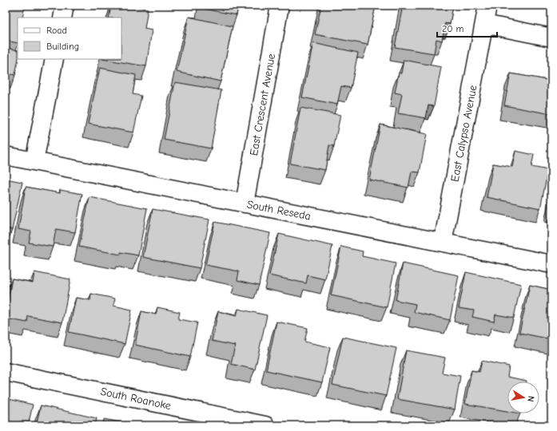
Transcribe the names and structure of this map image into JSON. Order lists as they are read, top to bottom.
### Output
{
  "streets": {
    "street": [
      "East Crescent Avenue",
      "East Calypso Avenue",
      "South Reseda",
      "South Roanoke"
    ]
  },
  "crossings": [
    ["East Crescent Avenue", "South Reseda"],
    ["East Calypso Avenue", "South Reseda"]
  ],
  "legend": ["Road", "Building"],
  "scale_bar": "20 m",
  "north": "right"
}
